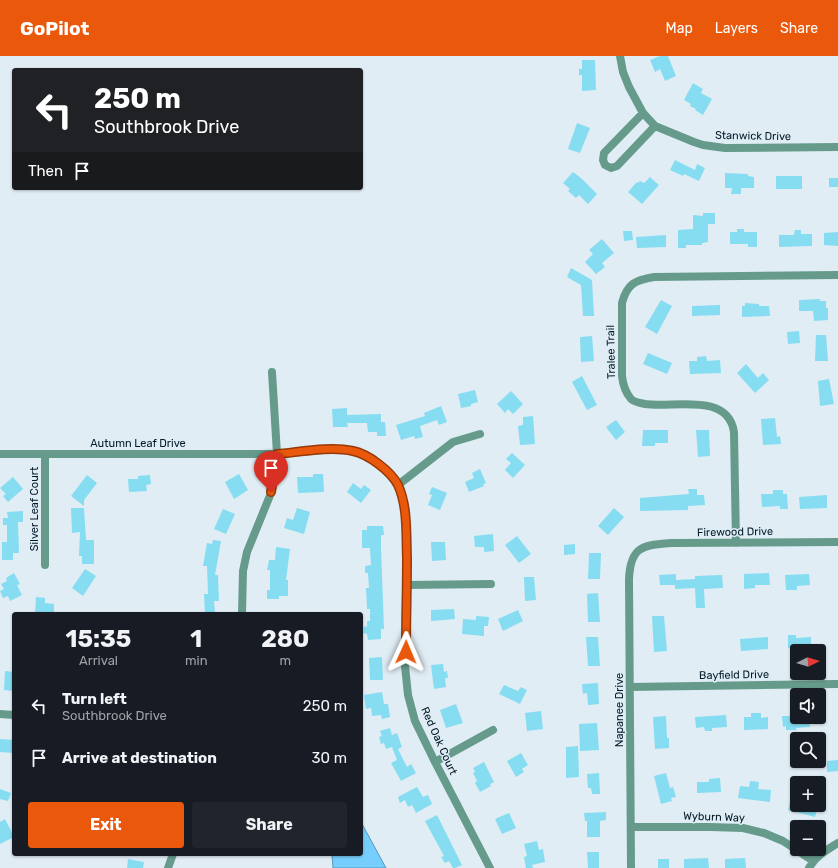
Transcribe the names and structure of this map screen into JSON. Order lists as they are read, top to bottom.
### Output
{
  "streets": {
    "street": [
      "Stanwick Drive",
      "Tralee Trail",
      "Autumn Leaf Drive",
      "Silver Leaf Court",
      "Firewood Drive",
      "Bayfield Drive",
      "Napanee Drive",
      "Red Oak Court",
      "Wyburn Way"
    ]
  },
  "crossings": [
    ["Tralee Trail", "Firewood Drive"],
    ["Autumn Leaf Drive", "Silver Leaf Court"],
    ["Autumn Leaf Drive", "Red Oak Court"],
    ["Firewood Drive", "Napanee Drive"],
    ["Bayfield Drive", "Napanee Drive"],
    ["Napanee Drive", "Wyburn Way"]
  ],
  "north": "right",
  "page": {
    "header": "GoPilot",
    "nav": ["Map", "Layers", "Share"],
    "turn": ["250 m", "Southbrook Drive"],
    "then": "Then",
    "eta": [
      "15:35",
      "Arrival",
      "1",
      "min",
      "280",
      "m"
    ],
    "map_buttons": ["+", "−"],
    "list": [
      {
        "name": "Turn left",
        "note": "Southbrook Drive",
        "value": "250 m"
      },
      {
        "name": "Arrive at destination",
        "value": "30 m"
      }
    ],
    "buttons": ["Exit", "Share"]
  }
}
